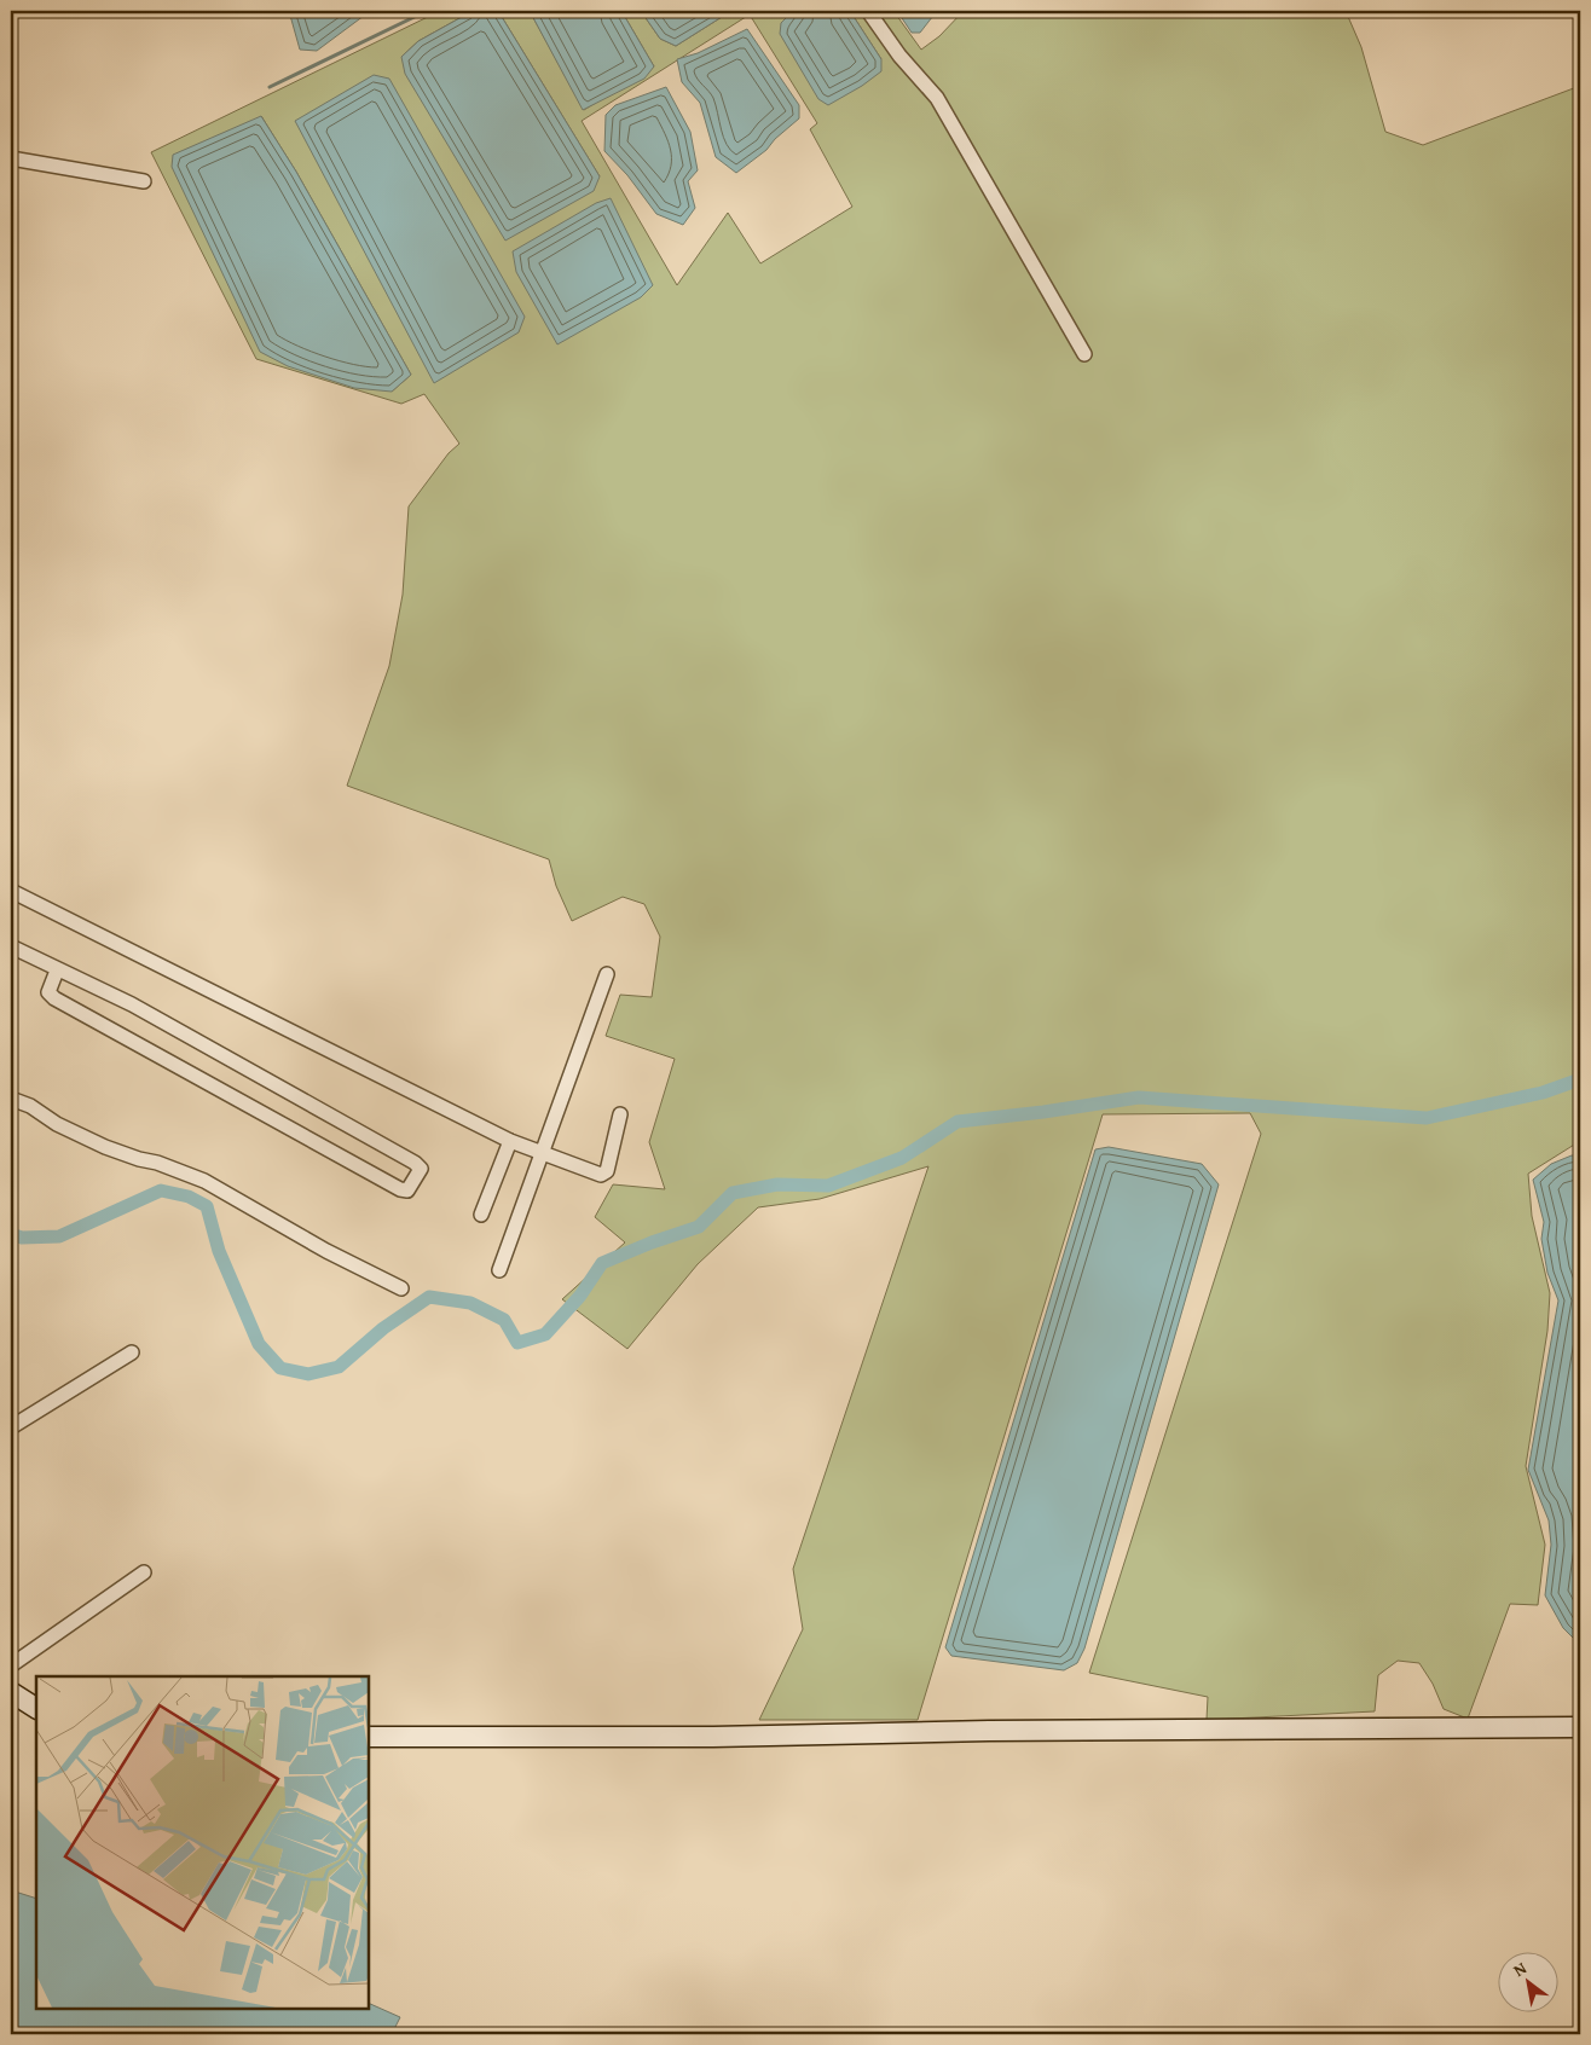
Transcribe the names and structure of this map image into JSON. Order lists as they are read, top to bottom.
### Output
{
  "north": "top left"
}
